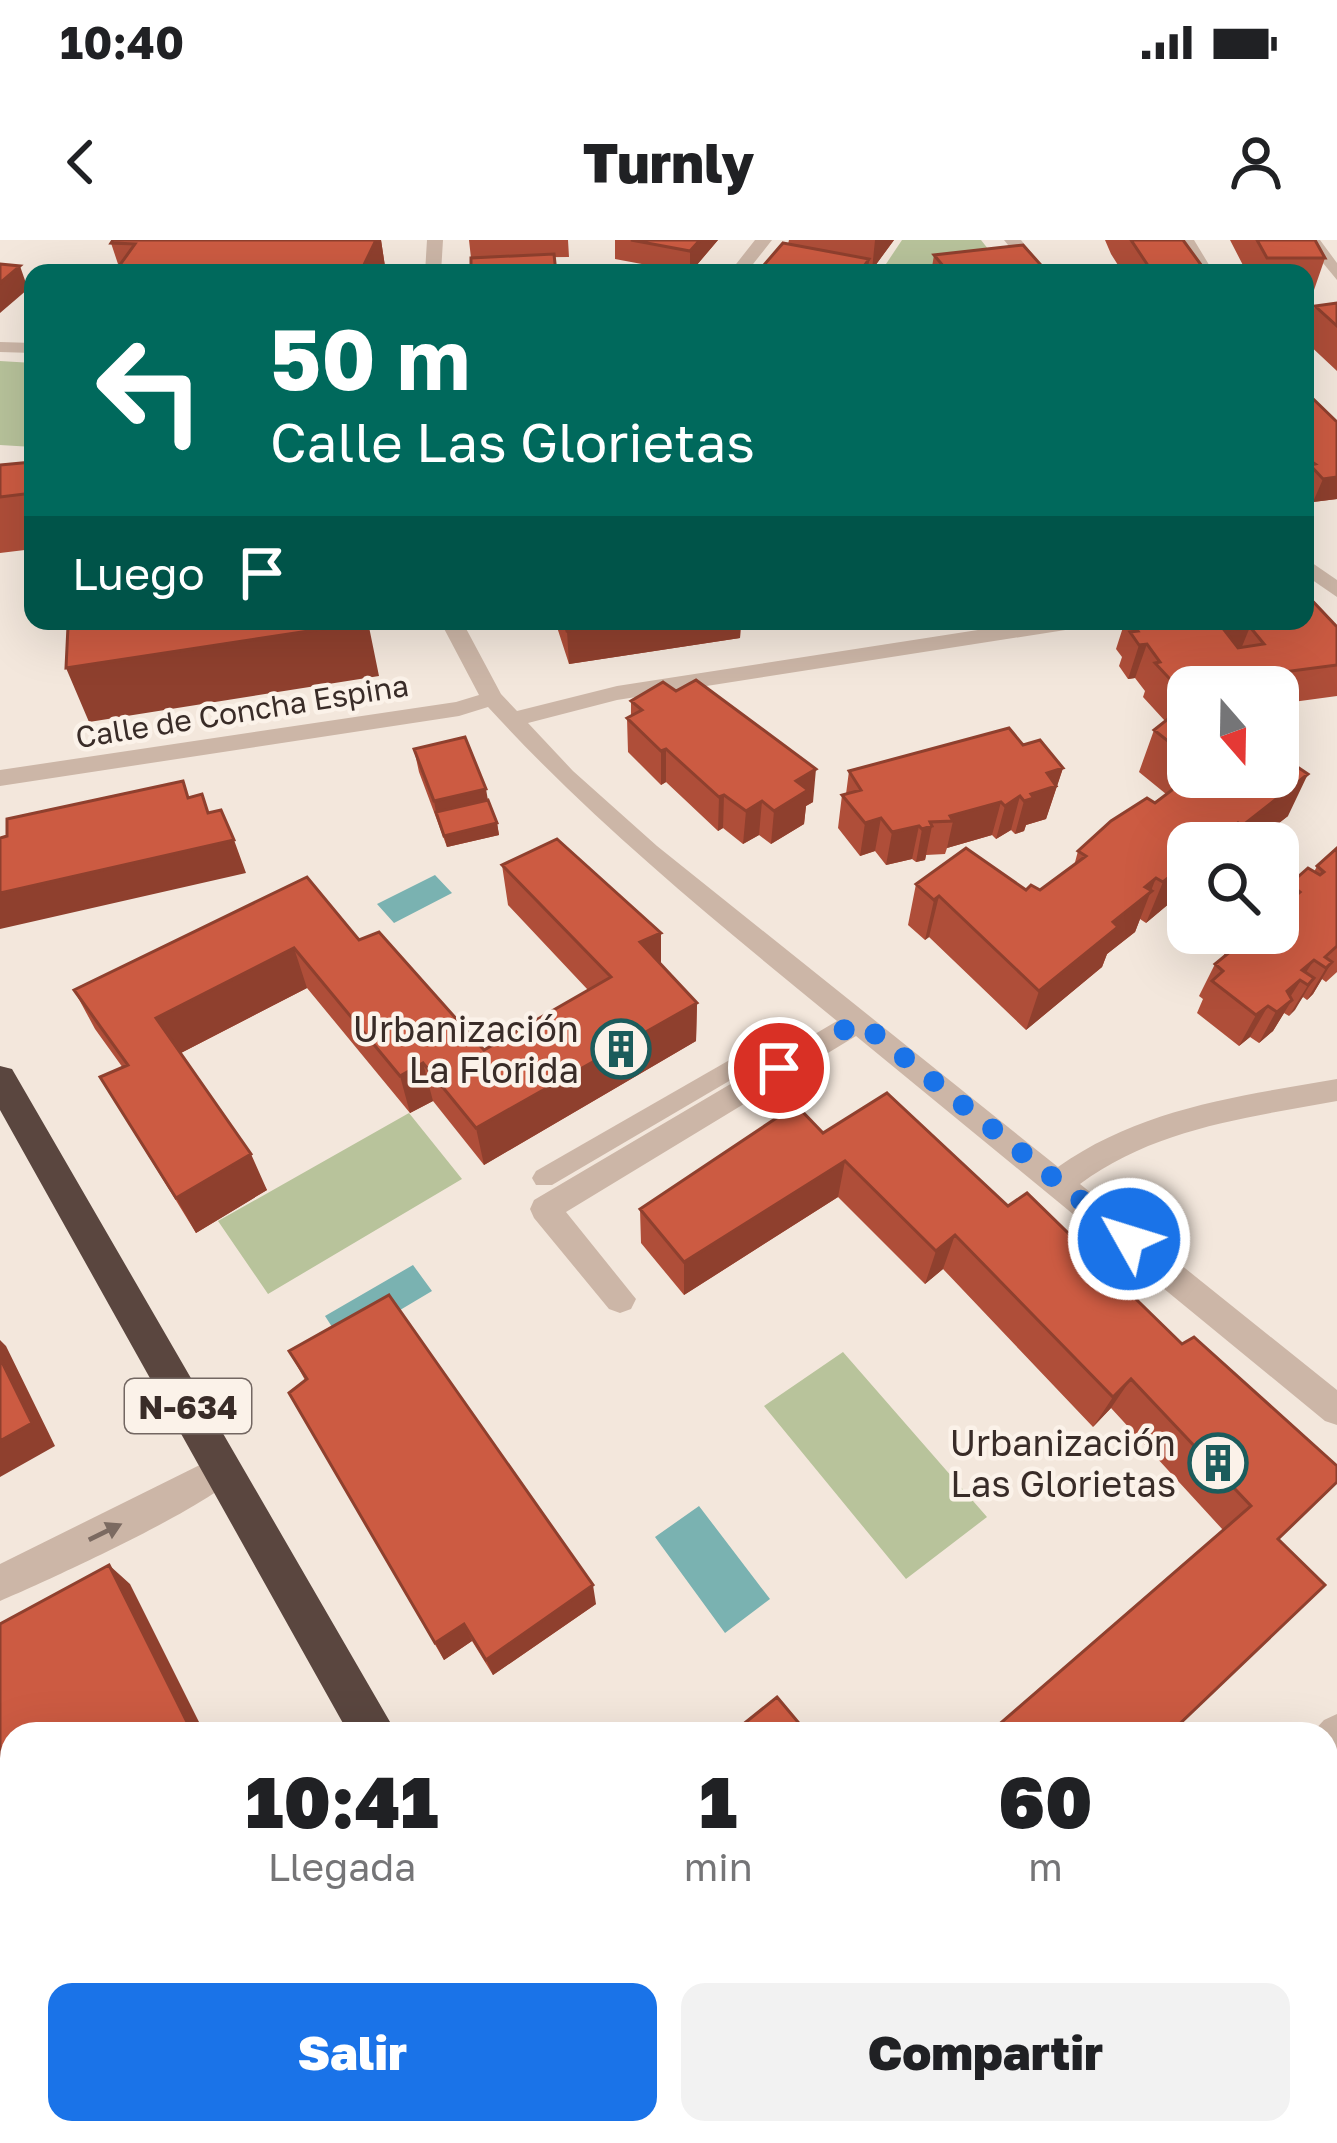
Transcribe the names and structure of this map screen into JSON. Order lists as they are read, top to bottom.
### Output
{
  "streets": {
    "highway": ["N-634"],
    "street": ["Calle de Concha Espina"]
  },
  "places": {
    "building": ["Urbanización La Florida", "Urbanización Las Glorietas"]
  },
  "north": "bottom",
  "page": {
    "status": "10:40",
    "header": "Turnly",
    "turn": ["50 m", "Calle Las Glorietas"],
    "then": "Luego",
    "eta": [
      "10:41",
      "Llegada",
      "1",
      "min",
      "60",
      "m"
    ],
    "buttons": ["Salir", "Compartir"]
  }
}
